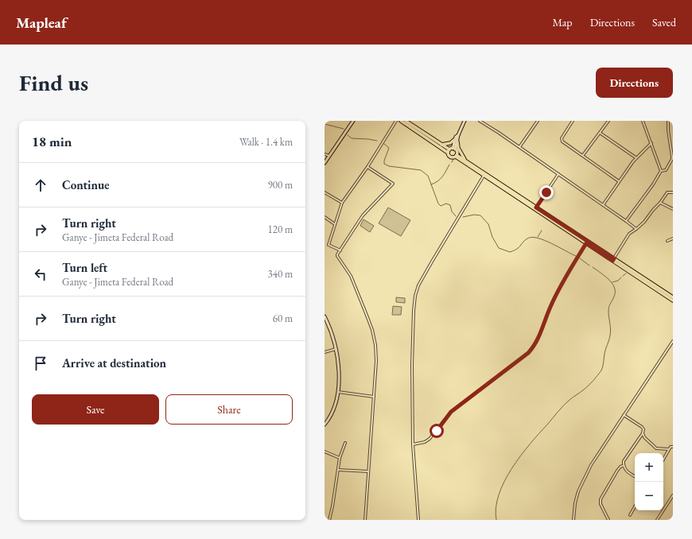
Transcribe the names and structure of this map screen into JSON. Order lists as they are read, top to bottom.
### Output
{
  "page": {
    "header": "Mapleaf",
    "nav": ["Map", "Directions", "Saved"],
    "buttons": [
      "Directions",
      ["Save", "Share"]
    ],
    "title": "Find us",
    "heading": ["18 min", "Walk · 1.4 km"],
    "list": [
      ["Continue", "900 m"],
      ["Turn right", "Ganye - Jimeta Federal Road", "120 m"],
      ["Turn left", "Ganye - Jimeta Federal Road", "340 m"],
      ["Turn right", "60 m"],
      "Arrive at destination"
    ],
    "map_buttons": ["+", "−"]
  }
}
